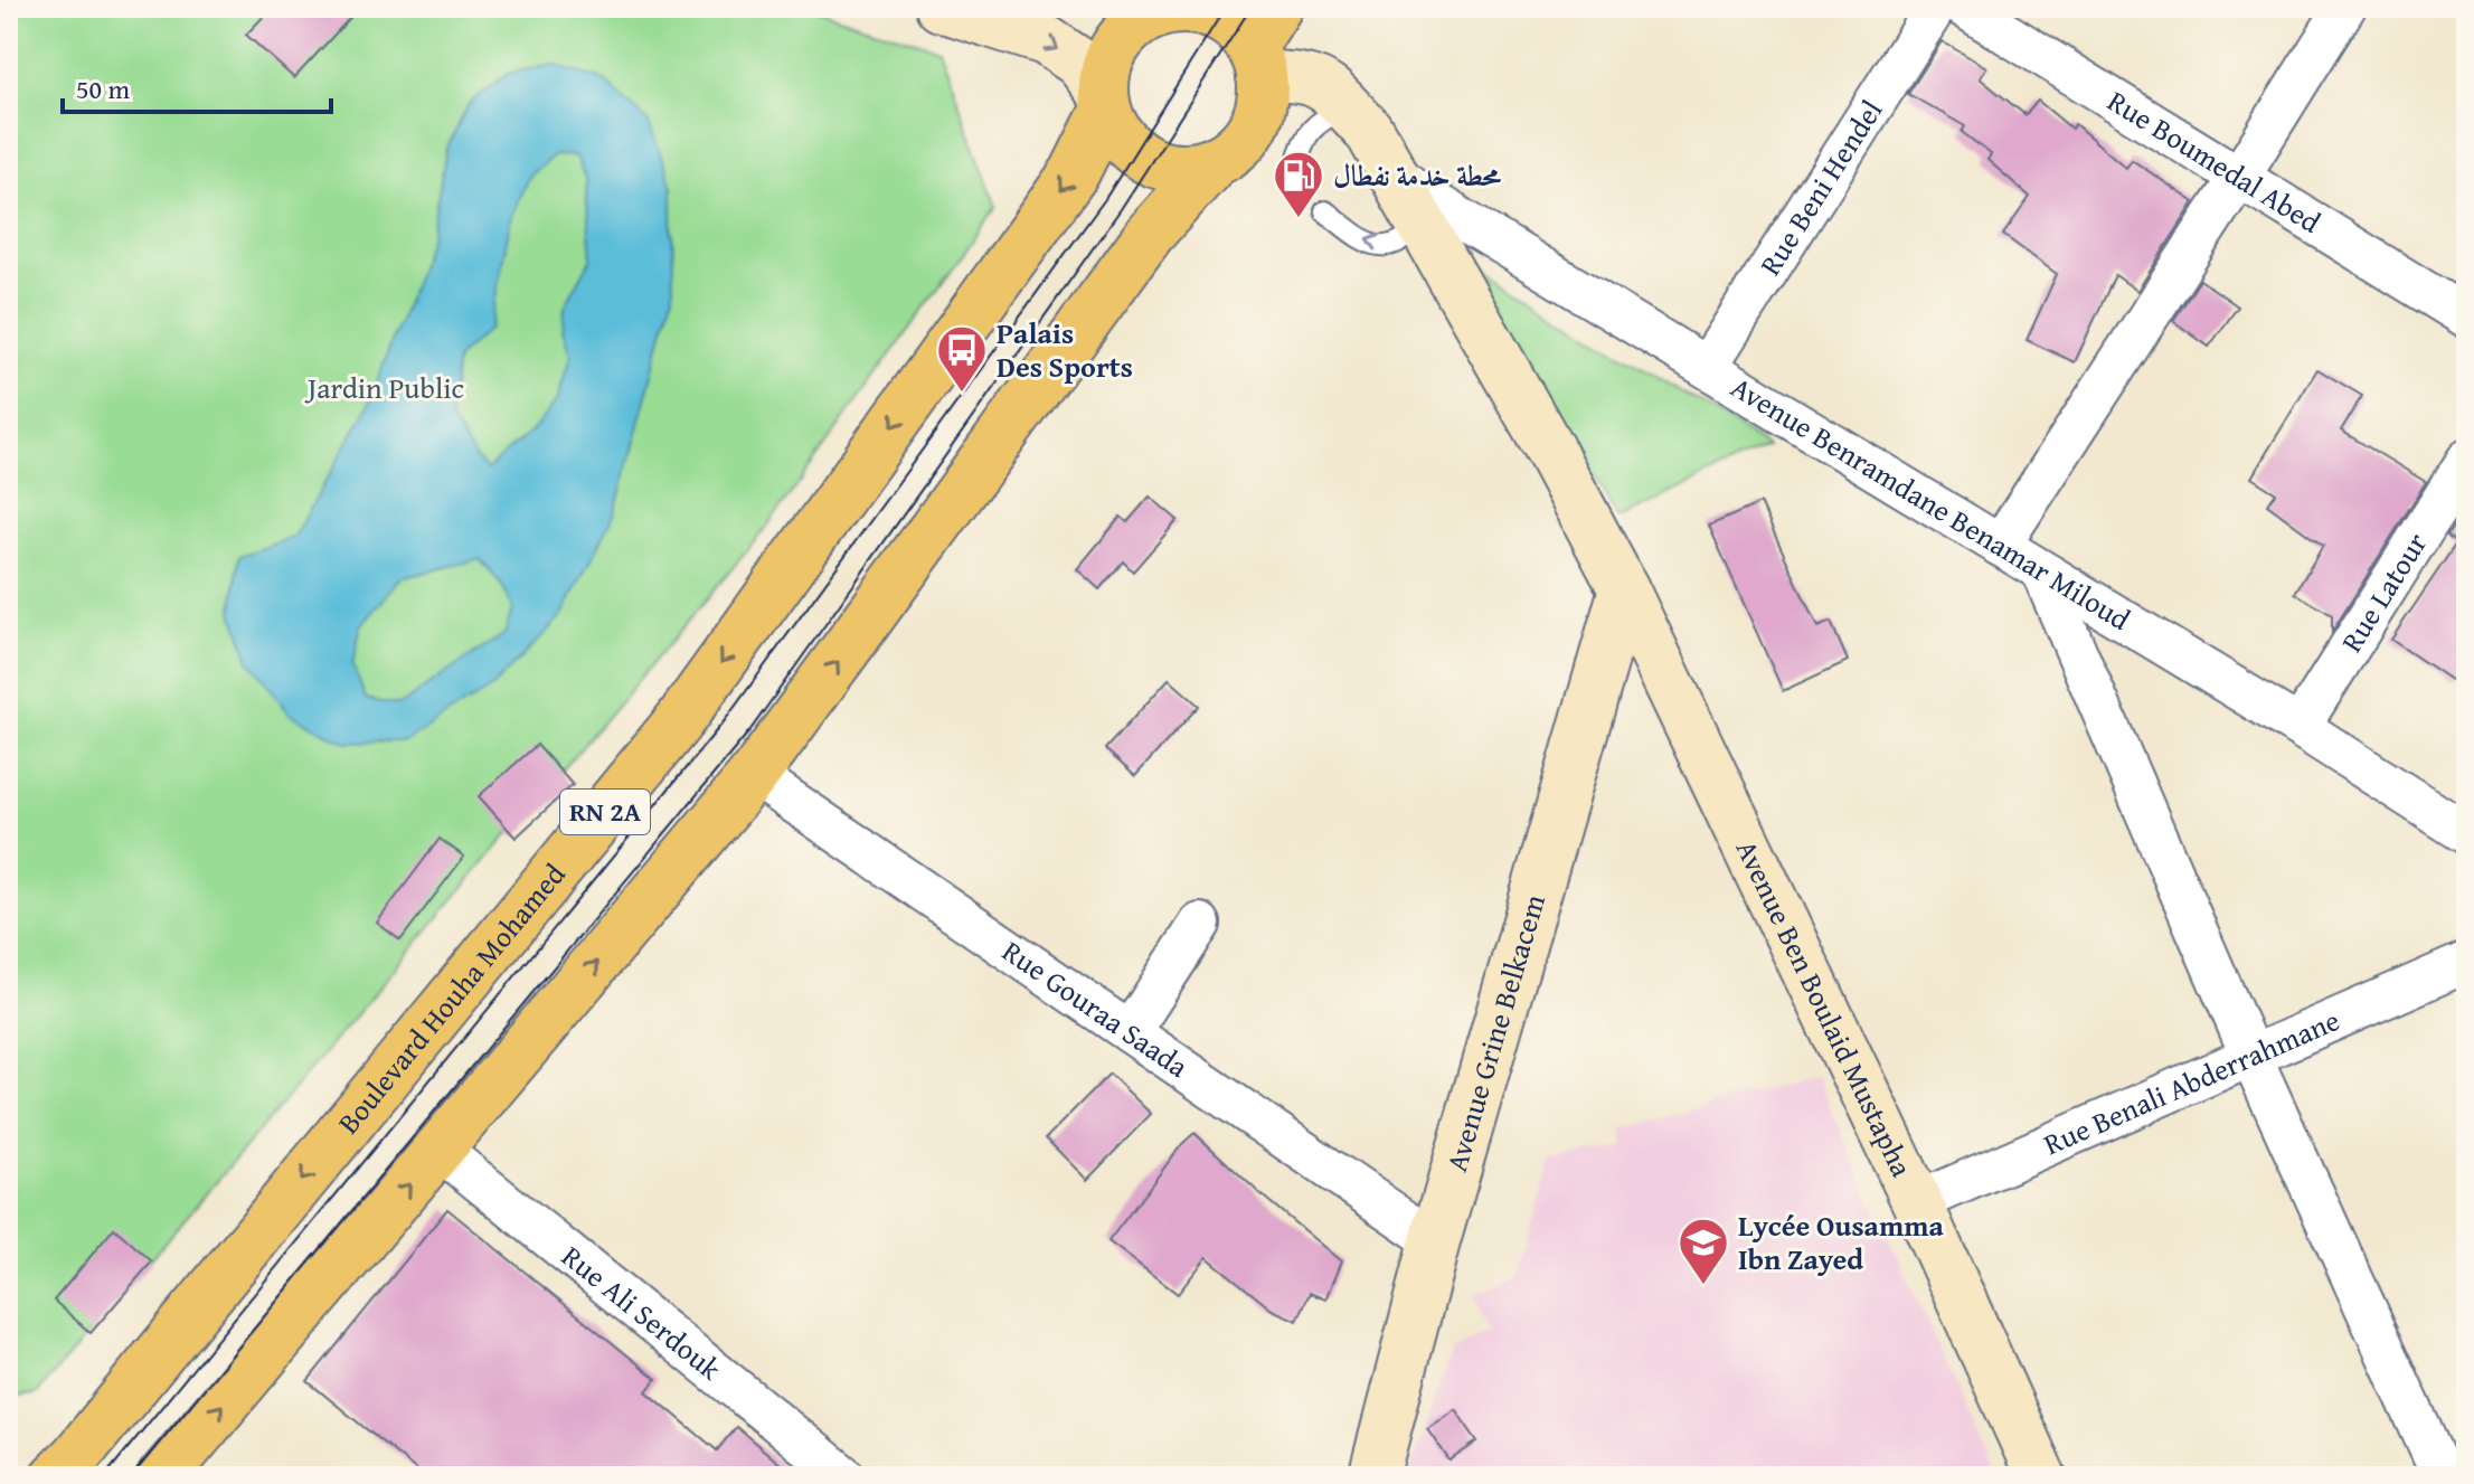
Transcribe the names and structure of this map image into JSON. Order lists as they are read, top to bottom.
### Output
{
  "streets": {
    "main road": [
      "RN 2A",
      "Boulevard Houha Mohamed",
      "Avenue Ben Boulaid Mustapha",
      "Avenue Grine Belkacem"
    ],
    "street": [
      "Rue Boumedal Abed",
      "Rue Beni Hendel",
      "Avenue Benramdane Benamar Miloud",
      "Rue Latour",
      "Rue Gouraa Saada",
      "Rue Benali Abderrahmane",
      "Rue Ali Serdouk"
    ]
  },
  "crossings": [
    ["Rue Beni Hendel", "Avenue Benramdane Benamar Miloud"],
    ["Avenue Benramdane Benamar Miloud", "Rue Latour"],
    ["Avenue Benramdane Benamar Miloud", "Avenue Ben Boulaid Mustapha"],
    ["RN 2A", "Boulevard Houha Mohamed"],
    ["RN 2A", "Avenue Ben Boulaid Mustapha"],
    ["RN 2A", "Rue Gouraa Saada"],
    ["RN 2A", "Rue Ali Serdouk"],
    ["Boulevard Houha Mohamed", "Avenue Ben Boulaid Mustapha"],
    ["Avenue Ben Boulaid Mustapha", "Avenue Grine Belkacem"],
    ["Avenue Ben Boulaid Mustapha", "Rue Benali Abderrahmane"],
    ["Rue Gouraa Saada", "Avenue Grine Belkacem"]
  ],
  "parks": ["Jardin Public"],
  "places": {
    "fuel station": ["محطة خدمة نفطال"],
    "bus stop": ["Palais Des Sports"],
    "school or university": ["Lycée Ousamma Ibn Zayed"]
  },
  "scale_bar": "50 m"
}
